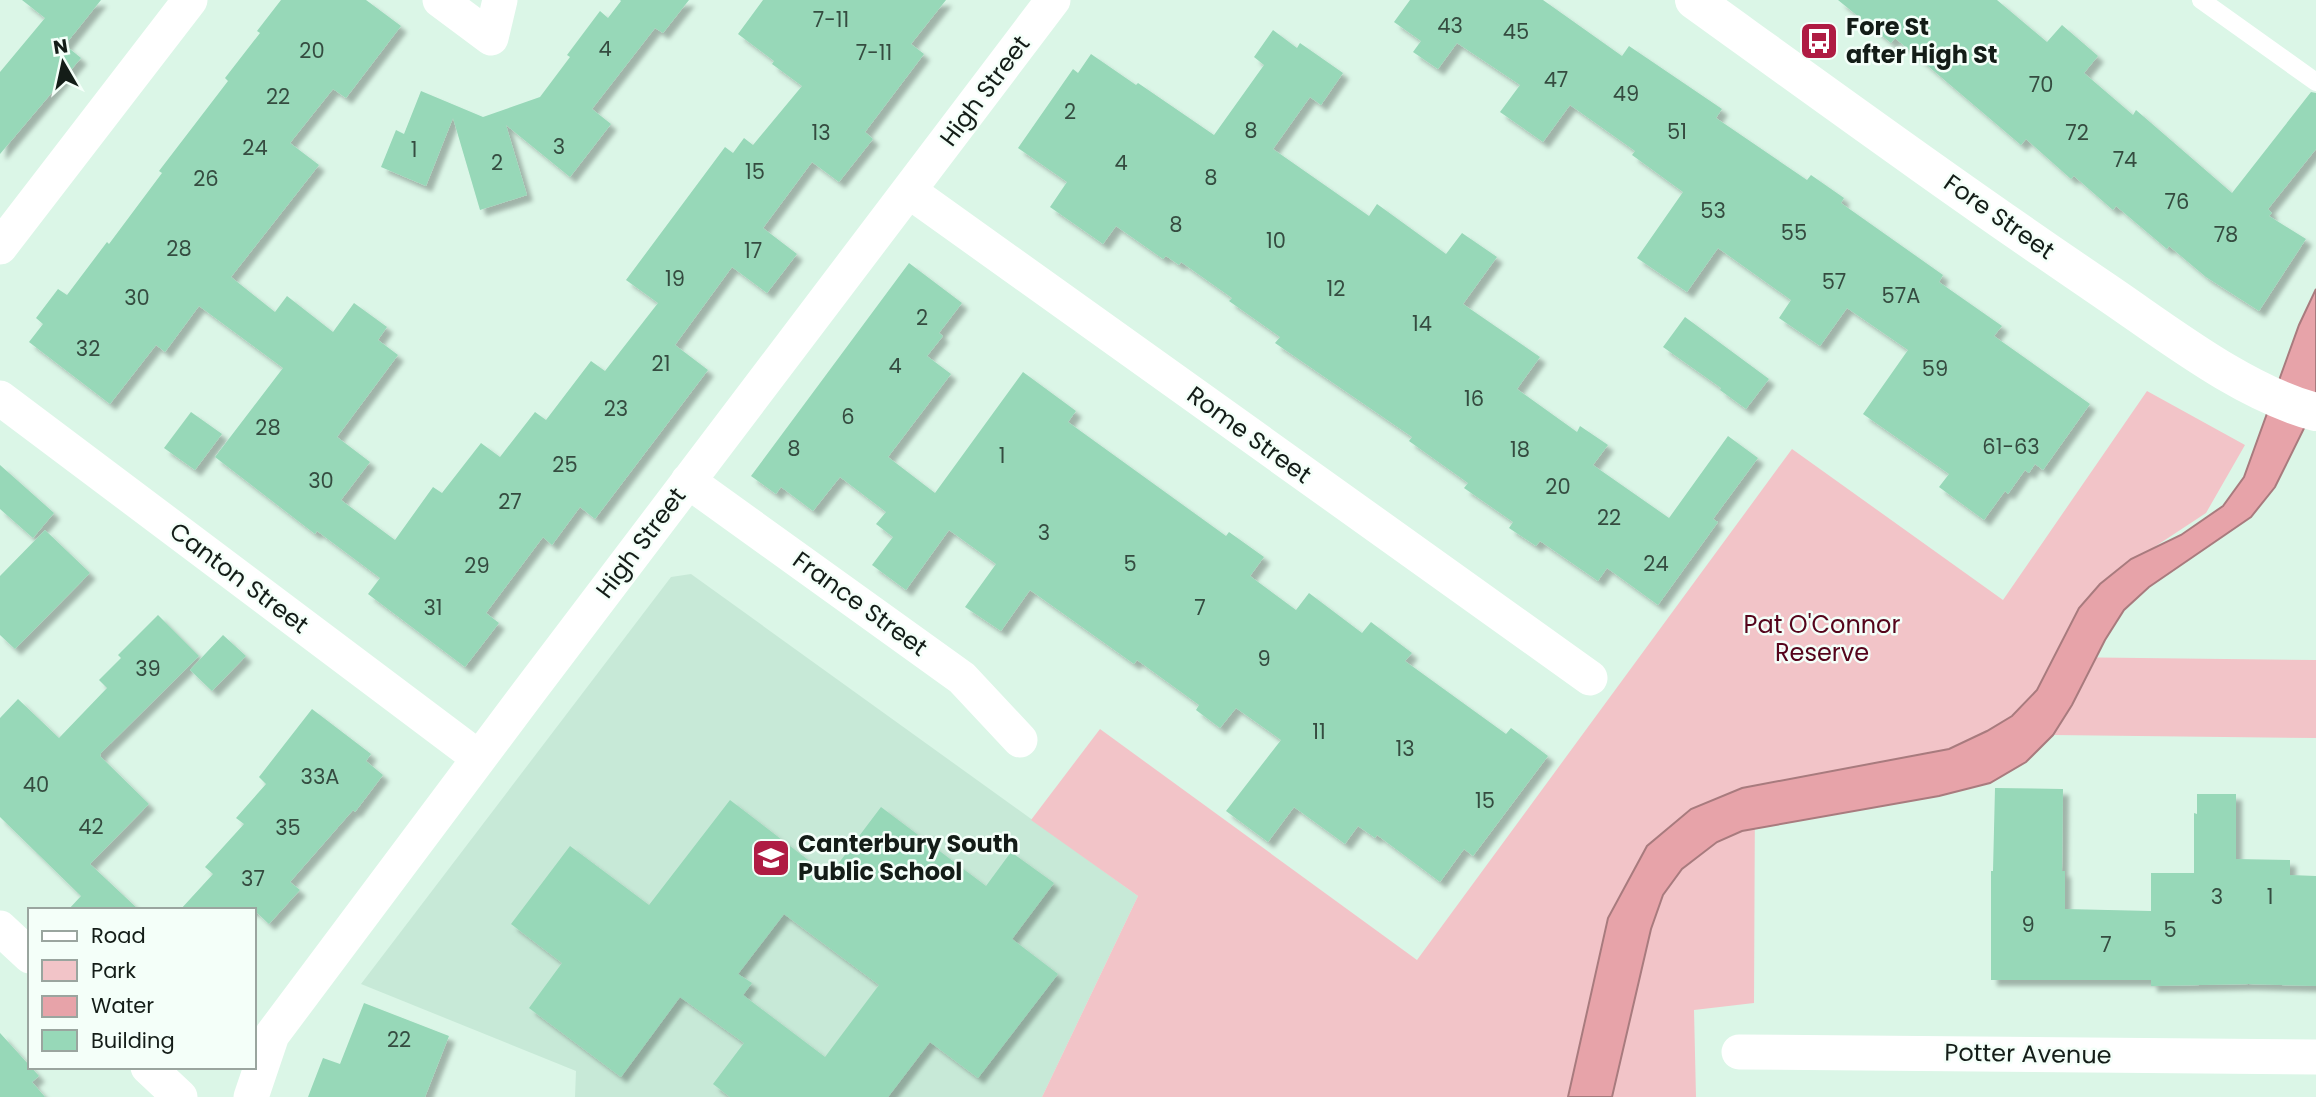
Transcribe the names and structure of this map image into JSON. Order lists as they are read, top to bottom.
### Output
{
  "streets": {
    "main road": ["Fore Street"],
    "street": [
      "High Street",
      "Rome Street",
      "Canton Street",
      "France Street",
      "Potter Avenue"
    ]
  },
  "crossings": [
    ["High Street", "Rome Street"],
    ["High Street", "Canton Street"],
    ["High Street", "France Street"]
  ],
  "parks": ["Pat O'Connor Reserve"],
  "places": {
    "bus stop": ["Fore St after High St"],
    "school or university": ["Canterbury South Public School"]
  },
  "house_numbers": [
    "7-11",
    "43",
    "45",
    "4",
    "20",
    "7-11",
    "47",
    "70",
    "49",
    "22",
    "2",
    "8",
    "51",
    "13",
    "72",
    "3",
    "24",
    "1",
    "74",
    "2",
    "4",
    "15",
    "8",
    "26",
    "76",
    "53",
    "8",
    "55",
    "78",
    "10",
    "28",
    "17",
    "19",
    "57",
    "12",
    "57A",
    "30",
    "2",
    "14",
    "32",
    "21",
    "4",
    "59",
    "16",
    "23",
    "6",
    "28",
    "61-63",
    "8",
    "18",
    "1",
    "25",
    "30",
    "20",
    "27",
    "22",
    "3",
    "5",
    "24",
    "29",
    "31",
    "7",
    "9",
    "39",
    "11",
    "13",
    "33A",
    "40",
    "15",
    "42",
    "35",
    "37",
    "3",
    "1",
    "9",
    "5",
    "7",
    "22"
  ],
  "legend": [
    "Road",
    "Park",
    "Water",
    "Building"
  ],
  "north": "top"
}
